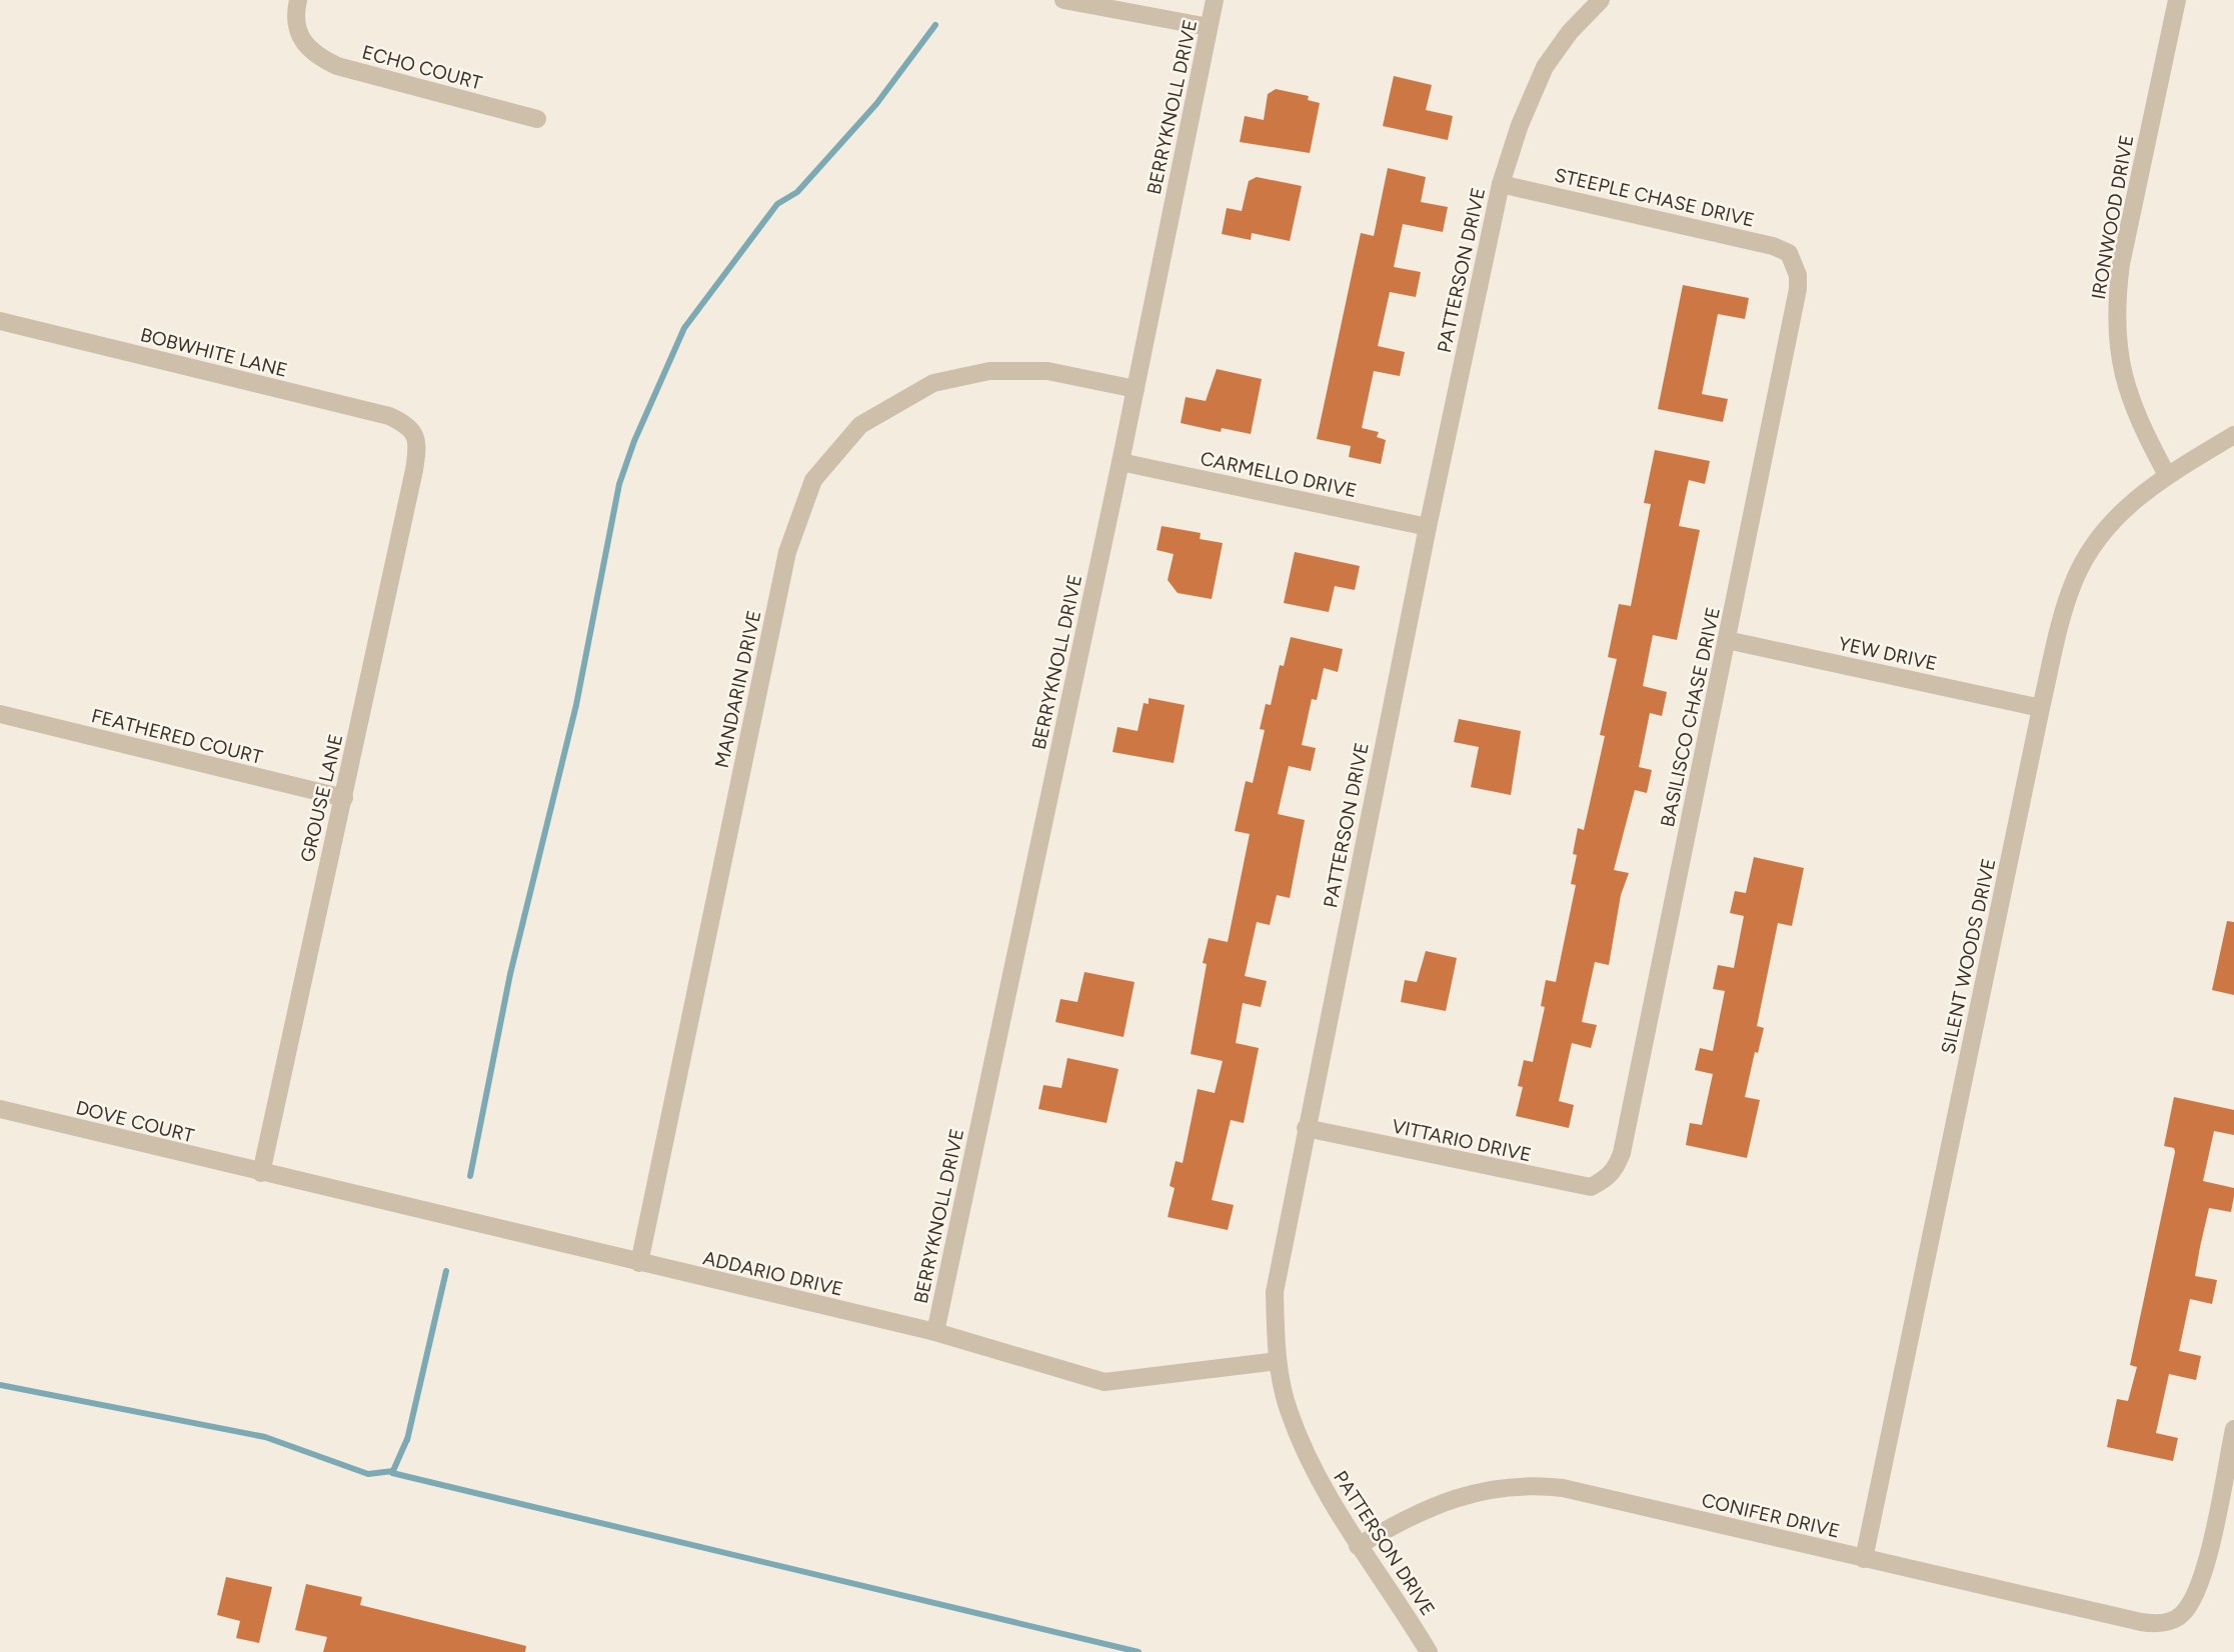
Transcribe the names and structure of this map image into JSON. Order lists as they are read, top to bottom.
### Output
{
  "streets": {
    "street": [
      "ECHO COURT",
      "BERRYKNOLL DRIVE",
      "STEEPLE CHASE DRIVE",
      "IRONWOOD DRIVE",
      "PATTERSON DRIVE",
      "BOBWHITE LANE",
      "CARMELLO DRIVE",
      "YEW DRIVE",
      "MANDARIN DRIVE",
      "BASILISCO CHASE DRIVE",
      "FEATHERED COURT",
      "GROUSE LANE",
      "SILENT WOODS DRIVE",
      "DOVE COURT",
      "VITTARIO DRIVE",
      "ADDARIO DRIVE",
      "CONIFER DRIVE"
    ]
  },
  "crossings": [
    ["BERRYKNOLL DRIVE", "CARMELLO DRIVE"],
    ["BERRYKNOLL DRIVE", "MANDARIN DRIVE"],
    ["BERRYKNOLL DRIVE", "ADDARIO DRIVE"],
    ["STEEPLE CHASE DRIVE", "PATTERSON DRIVE"],
    ["STEEPLE CHASE DRIVE", "BASILISCO CHASE DRIVE"],
    ["IRONWOOD DRIVE", "SILENT WOODS DRIVE"],
    ["PATTERSON DRIVE", "CARMELLO DRIVE"],
    ["PATTERSON DRIVE", "VITTARIO DRIVE"],
    ["PATTERSON DRIVE", "ADDARIO DRIVE"],
    ["PATTERSON DRIVE", "CONIFER DRIVE"],
    ["BOBWHITE LANE", "GROUSE LANE"],
    ["YEW DRIVE", "BASILISCO CHASE DRIVE"],
    ["YEW DRIVE", "SILENT WOODS DRIVE"],
    ["MANDARIN DRIVE", "ADDARIO DRIVE"],
    ["BASILISCO CHASE DRIVE", "VITTARIO DRIVE"],
    ["FEATHERED COURT", "GROUSE LANE"],
    ["GROUSE LANE", "DOVE COURT"],
    ["GROUSE LANE", "ADDARIO DRIVE"],
    ["SILENT WOODS DRIVE", "CONIFER DRIVE"],
    ["DOVE COURT", "ADDARIO DRIVE"]
  ]
}
